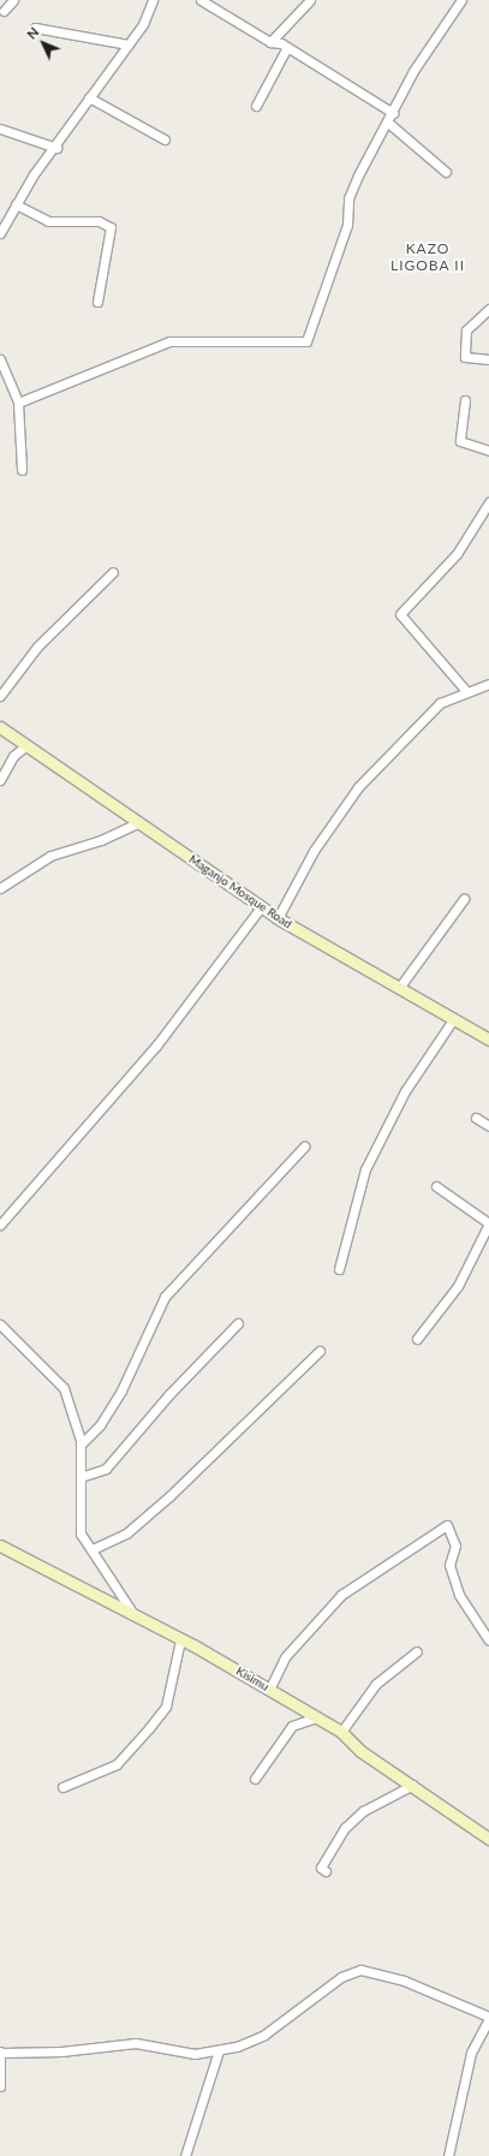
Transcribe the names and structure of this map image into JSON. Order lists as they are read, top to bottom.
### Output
{
  "streets": {
    "street": ["Maganjo Mosque Road", "Kisimu"]
  },
  "districts": ["KAZO LIGOBA II"],
  "north": "top left"
}
